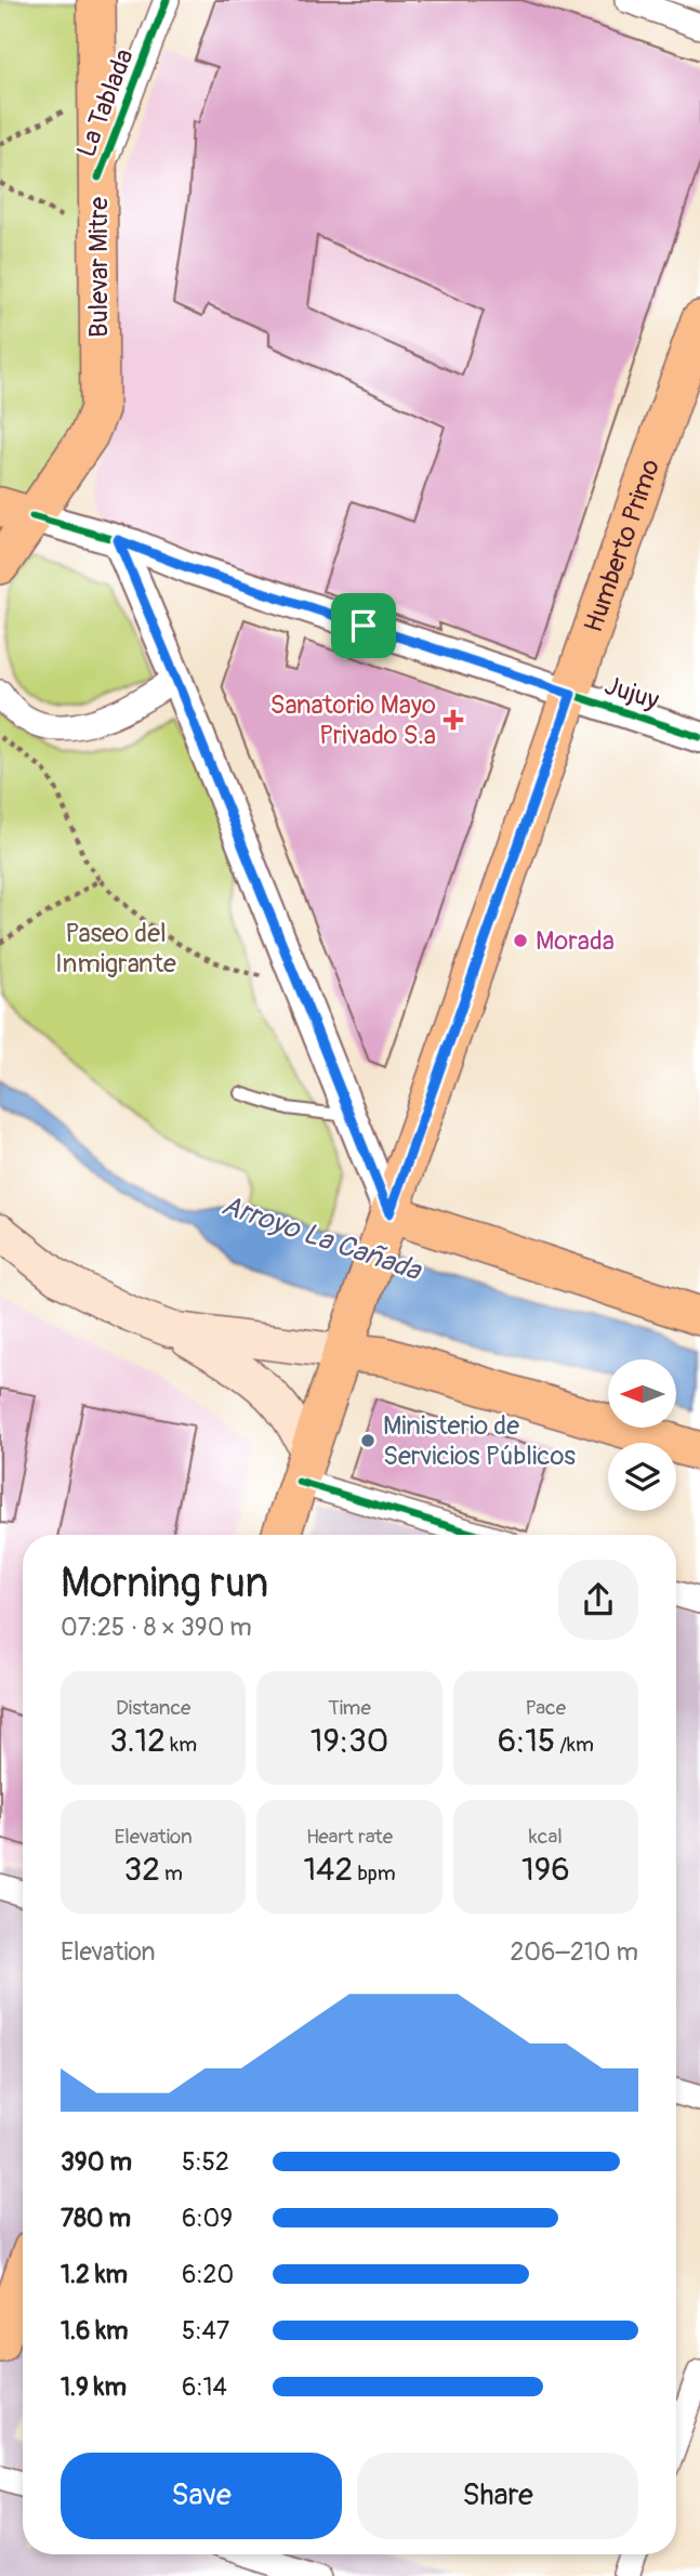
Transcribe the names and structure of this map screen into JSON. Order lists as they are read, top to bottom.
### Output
{
  "streets": {
    "main road": ["Bulevar Mitre", "Humberto Primo"],
    "street": ["La Tablada", "Jujuy"]
  },
  "crossings": [
    ["La Tablada", "Bulevar Mitre"],
    ["Bulevar Mitre", "Jujuy"],
    ["Humberto Primo", "Jujuy"]
  ],
  "water": ["Arroyo La Cañada"],
  "parks": ["Paseo del Inmigrante"],
  "places": {
    "health": ["Sanatorio Mayo Privado S.a"],
    "other": ["Morada", "Ministerio de Servicios Públicos"]
  },
  "north": "left",
  "page": {
    "heading": ["Morning run", "07:25 · 8 × 390 m"],
    "stats": [
      ["Distance", "3.12 km"],
      ["Time", "19:30"],
      ["Pace", "6:15 /km"],
      ["Elevation", "32 m"],
      ["Heart rate", "142 bpm"],
      ["kcal", "196"]
    ],
    "chart": ["Elevation", "206–210 m"],
    "list": [
      {
        "name": "390 m",
        "note": "5:52"
      },
      {
        "name": "780 m",
        "note": "6:09"
      },
      {
        "name": "1.2 km",
        "note": "6:20"
      },
      {
        "name": "1.6 km",
        "note": "5:47"
      },
      {
        "name": "1.9 km",
        "note": "6:14"
      }
    ],
    "buttons": ["Save", "Share"]
  }
}
